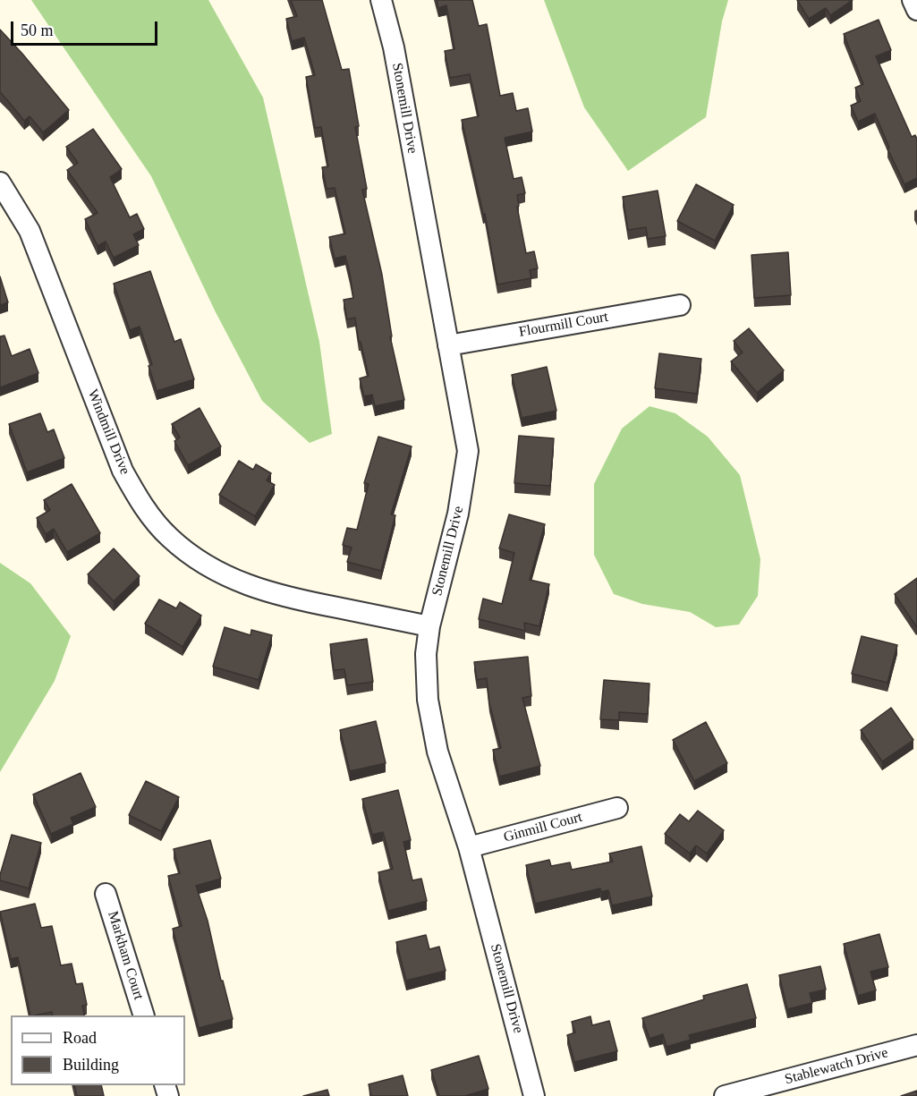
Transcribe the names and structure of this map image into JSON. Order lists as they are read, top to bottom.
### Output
{
  "streets": {
    "street": [
      "Stonemill Drive",
      "Flourmill Court",
      "Windmill Drive",
      "Ginmill Court",
      "Markham Court",
      "Stablewatch Drive"
    ]
  },
  "crossings": [
    ["Stonemill Drive", "Flourmill Court"],
    ["Stonemill Drive", "Windmill Drive"],
    ["Stonemill Drive", "Ginmill Court"]
  ],
  "legend": ["Road", "Building"],
  "scale_bar": "50 m"
}
